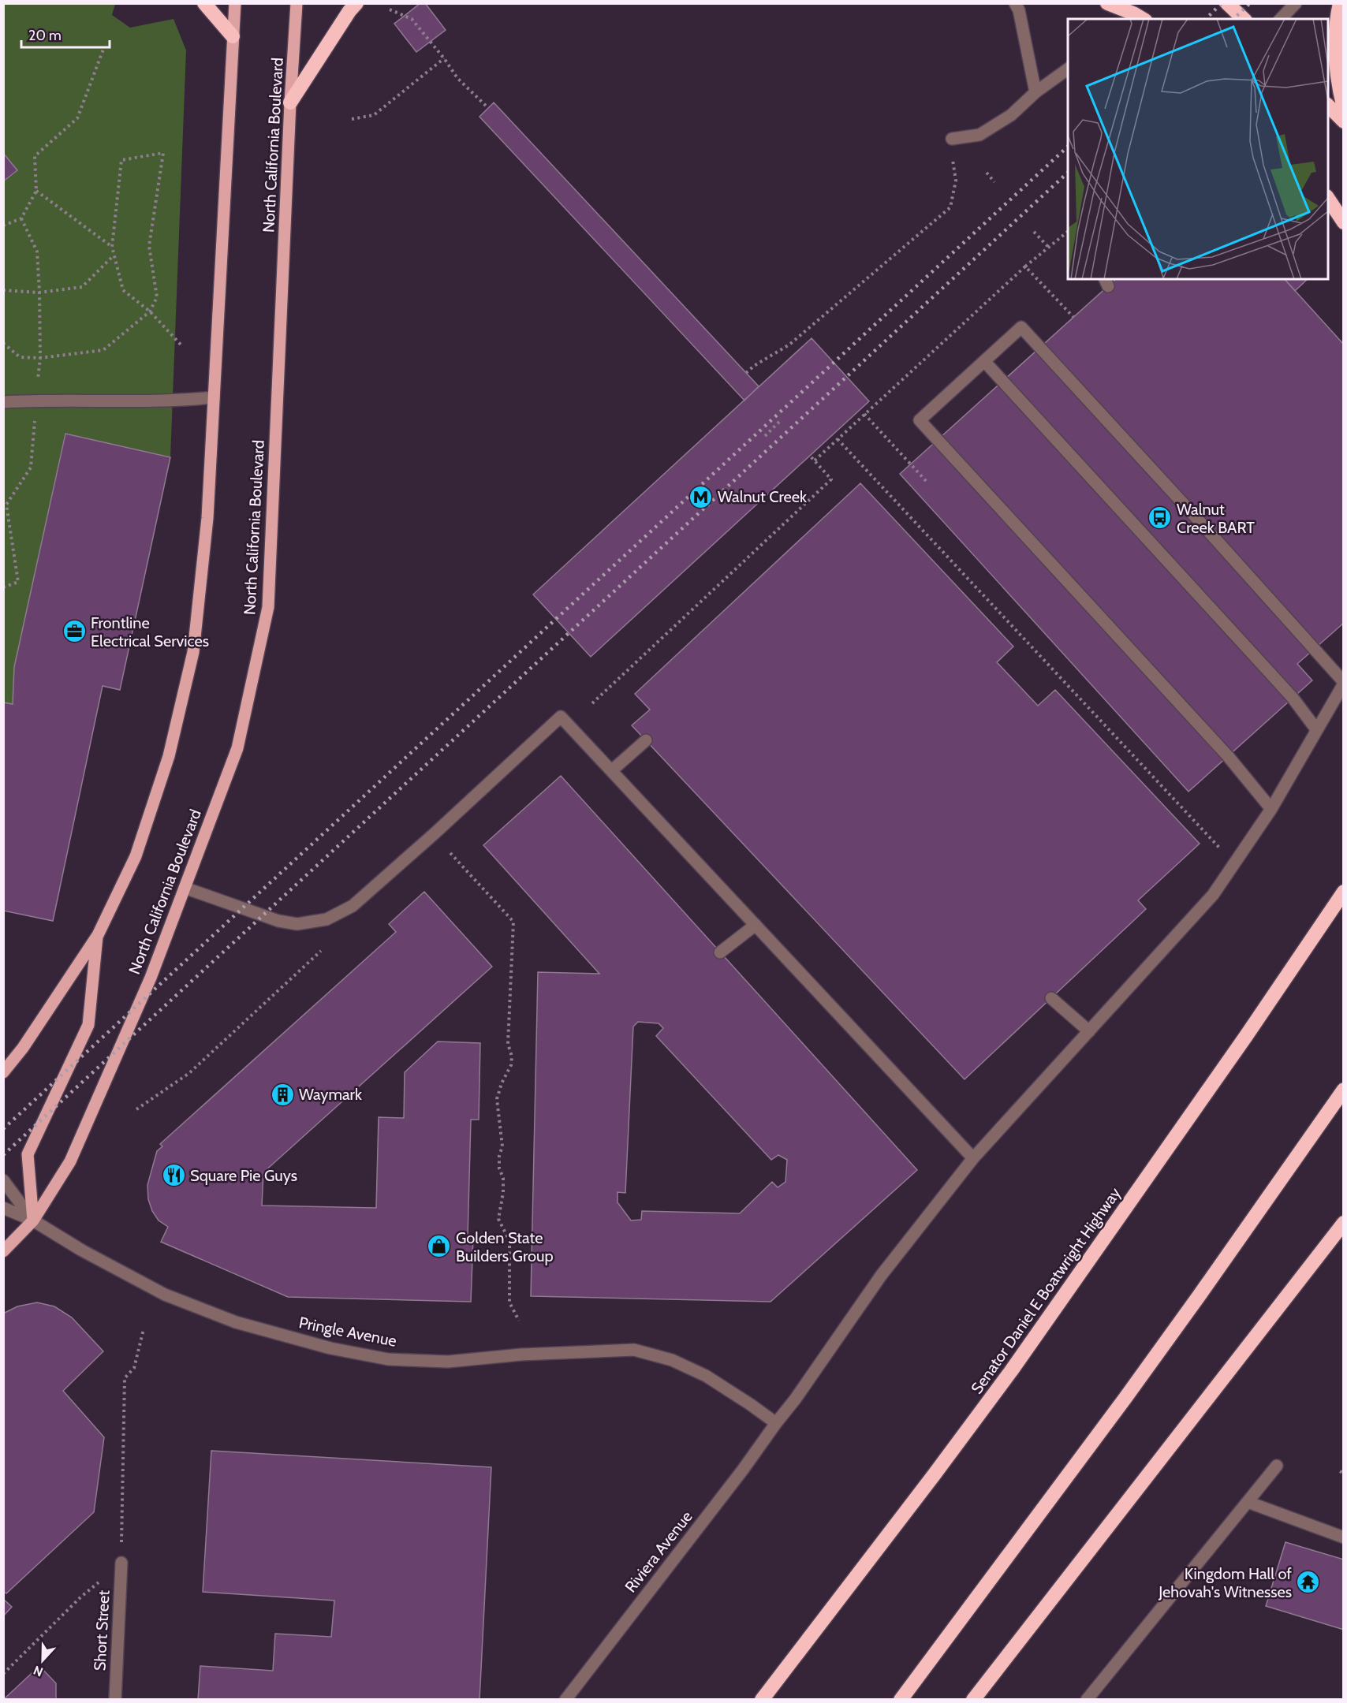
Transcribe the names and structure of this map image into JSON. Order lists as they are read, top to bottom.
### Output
{
  "streets": {
    "highway": ["Senator Daniel E Boatwright Highway"],
    "main road": ["North California Boulevard"],
    "street": ["Pringle Avenue", "Riviera Avenue", "Short Street"]
  },
  "crossings": [
    ["North California Boulevard", "Pringle Avenue"],
    ["Pringle Avenue", "Riviera Avenue"]
  ],
  "places": {
    "metro station": ["Walnut Creek"],
    "bus stop": ["Walnut Creek BART"],
    "office": ["Frontline Electrical Services"],
    "building": ["Waymark"],
    "restaurant": ["Square Pie Guys"],
    "shop": ["Golden State Builders Group"],
    "temple": ["Kingdom Hall of Jehovah's Witnesses"]
  },
  "scale_bar": "20 m",
  "north": "bottom"
}
